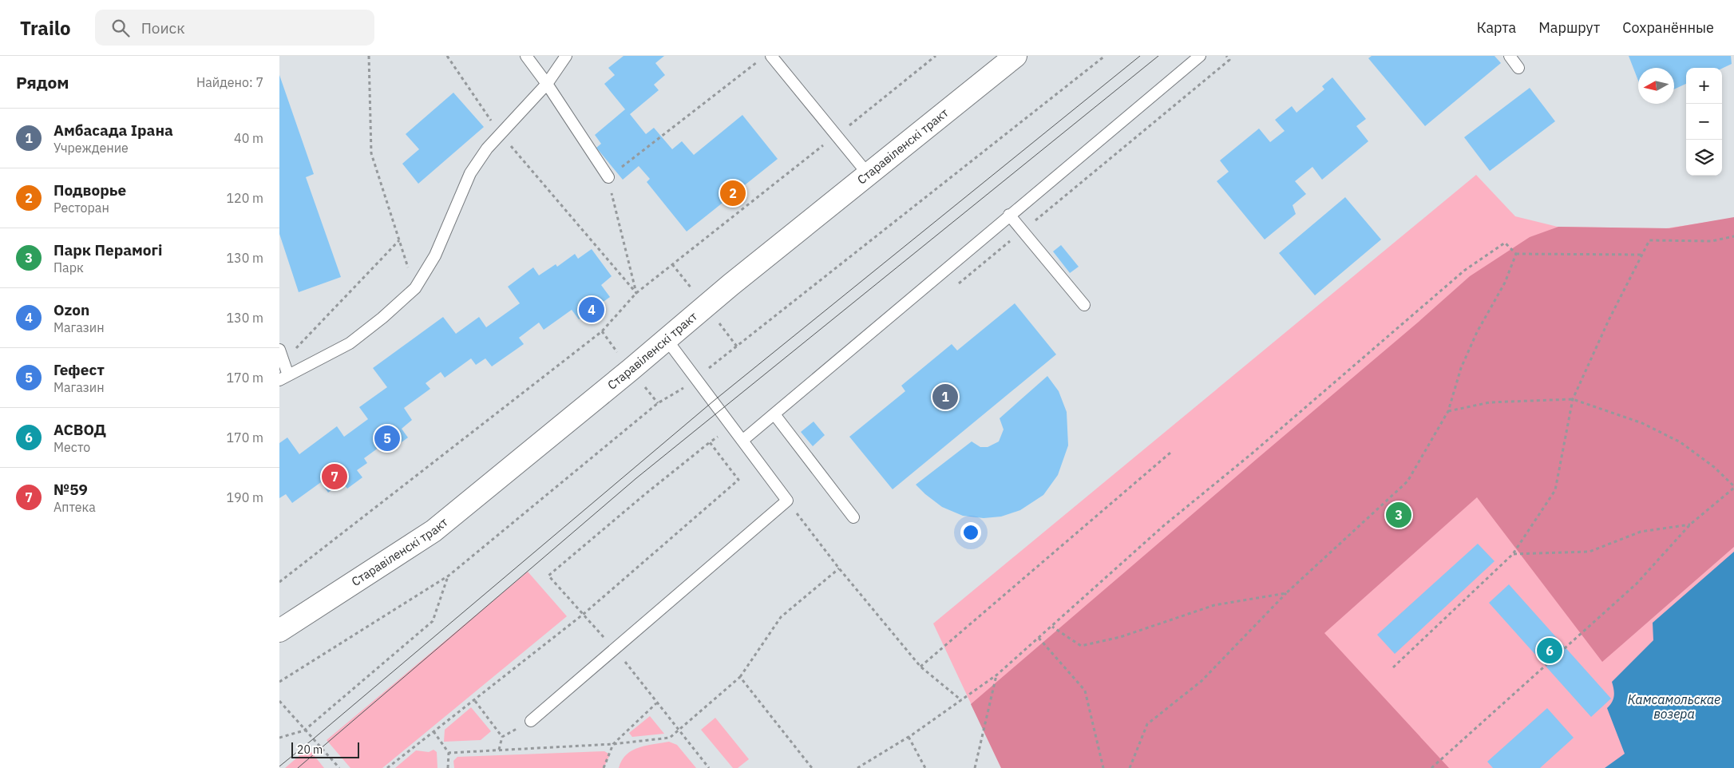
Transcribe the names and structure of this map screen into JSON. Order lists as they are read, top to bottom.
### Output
{
  "streets": {
    "main road": ["Старавіленскі тракт"]
  },
  "water": ["Камсамольскае возера"],
  "scale_bar": "20 m",
  "north": "left",
  "page": {
    "header": "Trailo",
    "search": "Поиск",
    "nav": ["Карта", "Маршрут", "Сохранённые"],
    "heading": ["Рядом", "Найдено: 7"],
    "map_buttons": ["+", "−"],
    "list": [
      {
        "mark": "1",
        "name": "Амбасада Ірана",
        "note": "Учреждение",
        "value": "40 m"
      },
      {
        "mark": "2",
        "name": "Подворье",
        "note": "Ресторан",
        "value": "120 m"
      },
      {
        "mark": "3",
        "name": "Парк Перамогі",
        "note": "Парк",
        "value": "130 m"
      },
      {
        "mark": "4",
        "name": "Ozon",
        "note": "Магазин",
        "value": "130 m"
      },
      {
        "mark": "5",
        "name": "Гефест",
        "note": "Магазин",
        "value": "170 m"
      },
      {
        "mark": "6",
        "name": "АСВОД",
        "note": "Место",
        "value": "170 m"
      },
      {
        "mark": "7",
        "name": "№59",
        "note": "Аптека",
        "value": "190 m"
      }
    ],
    "pins": [
      "2",
      "4",
      "1",
      "5",
      "7",
      "3",
      "6"
    ],
    "scale": "20 m"
  }
}
